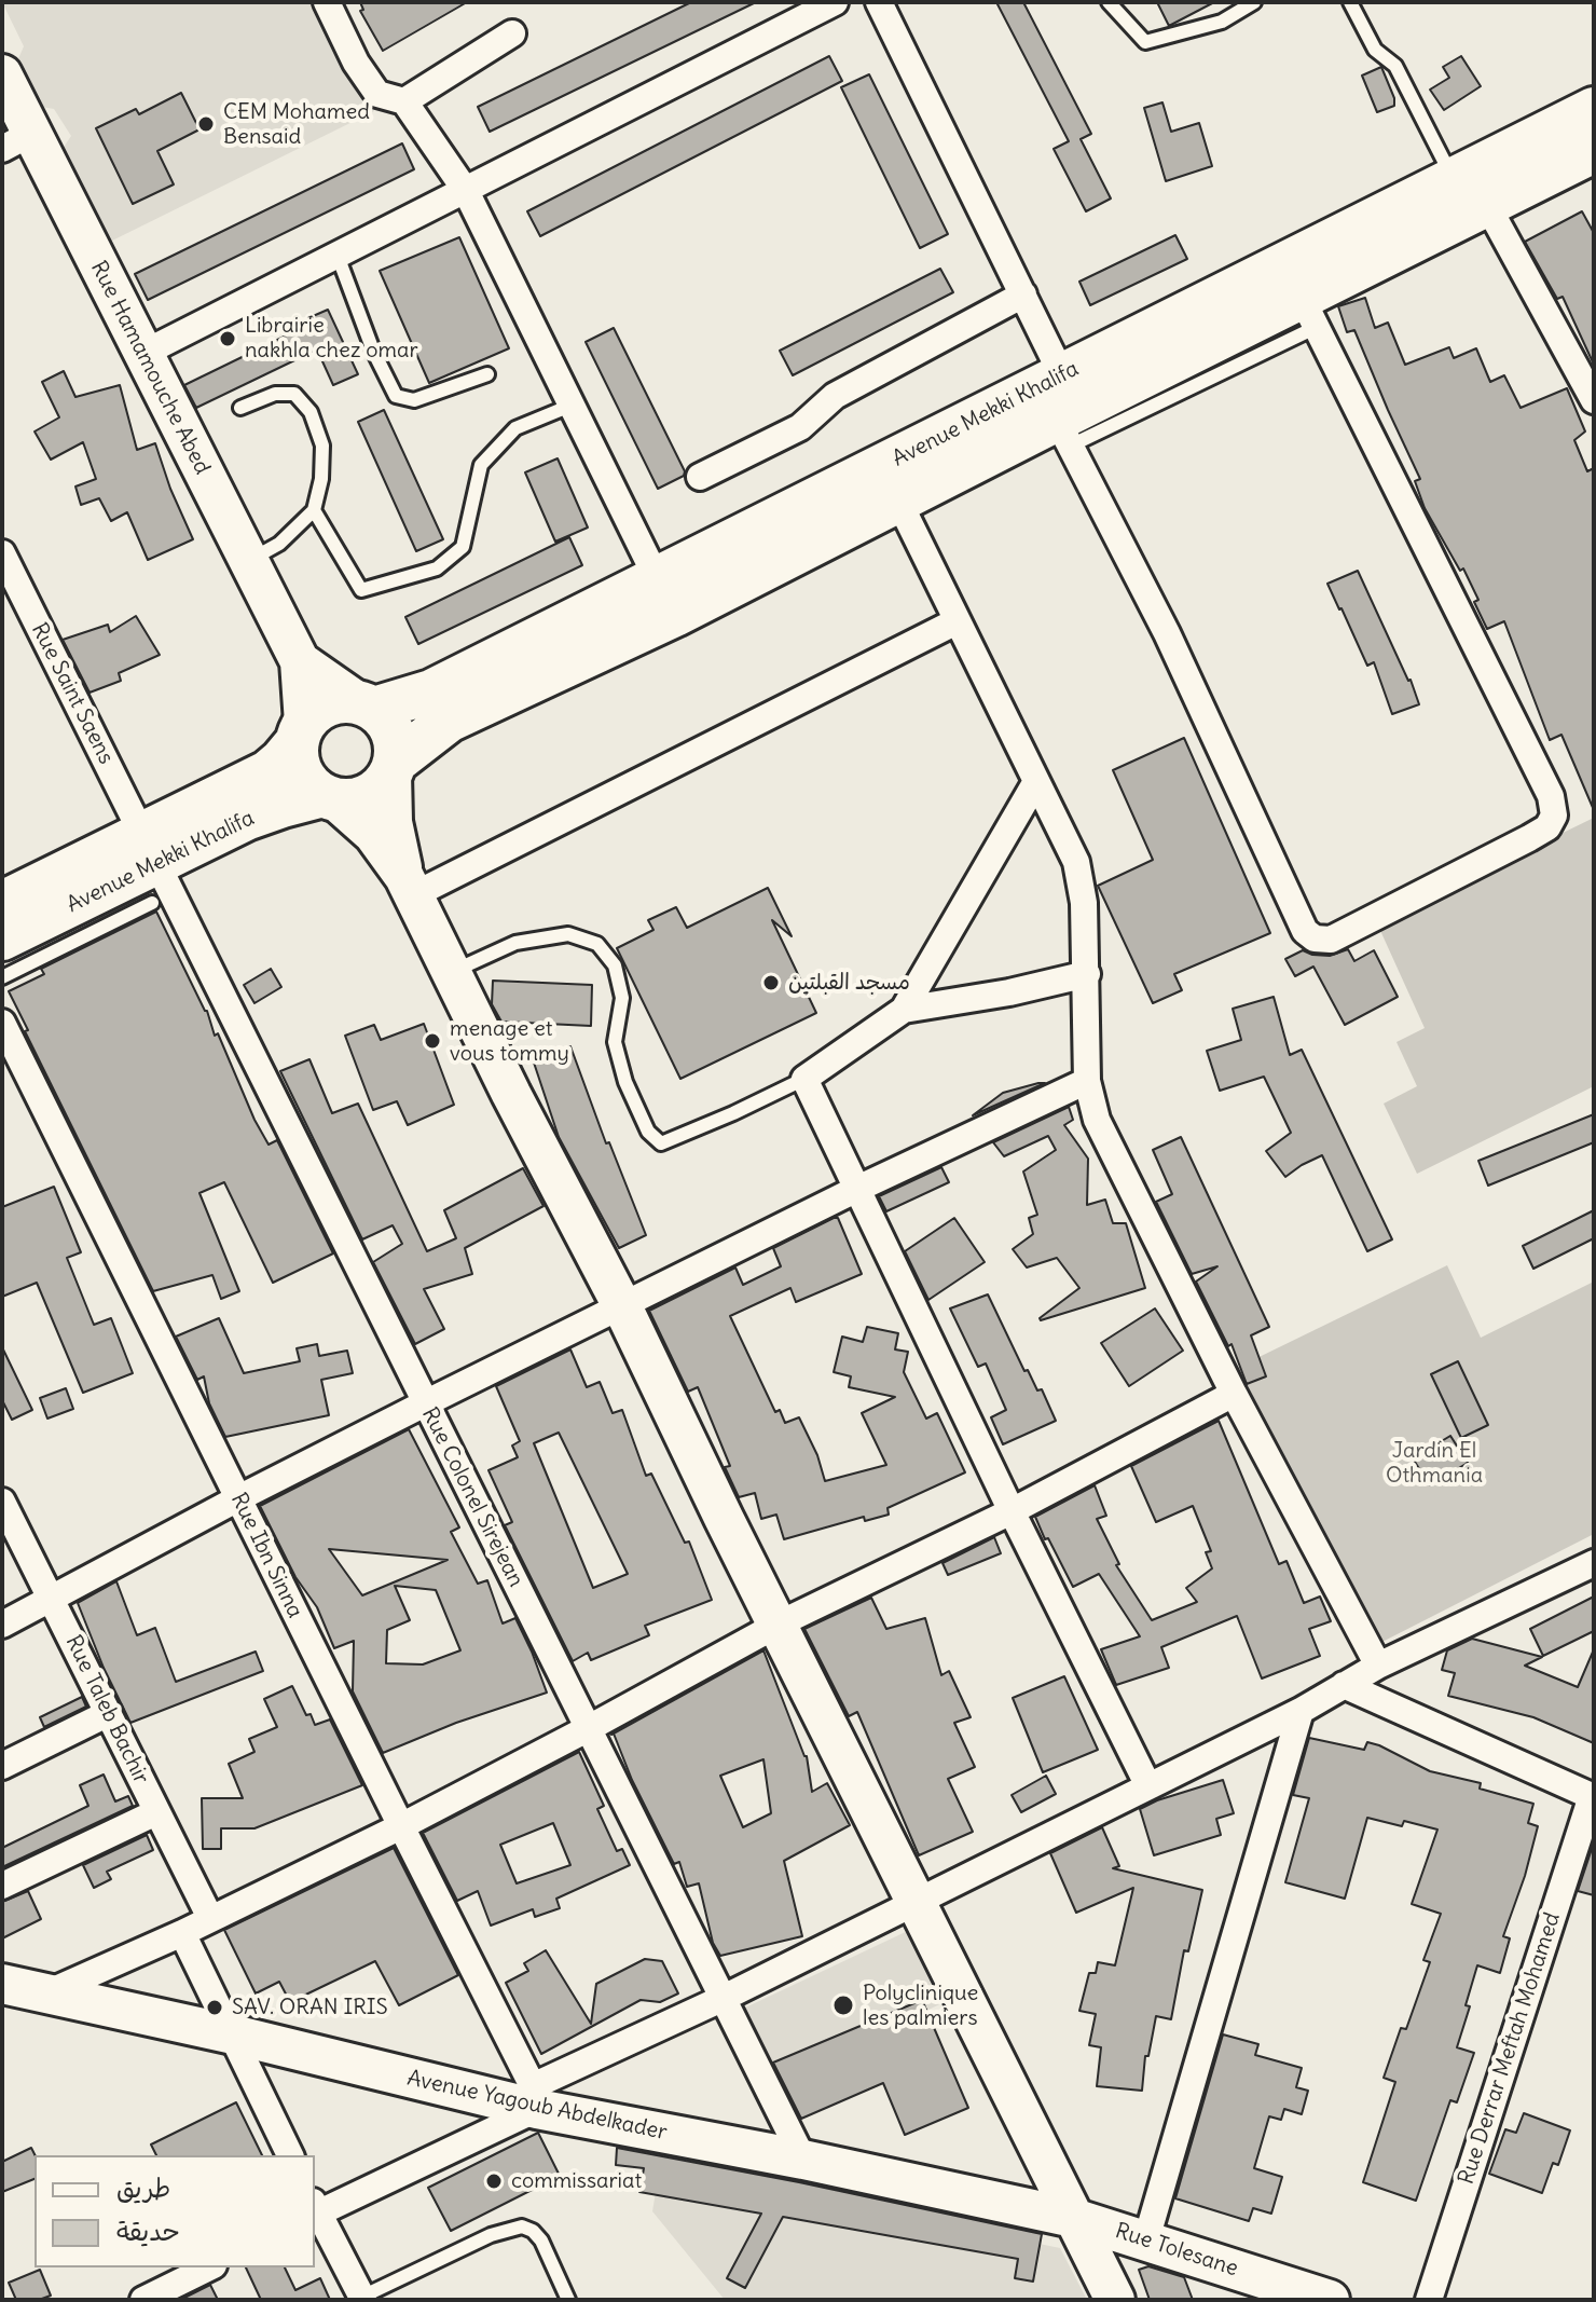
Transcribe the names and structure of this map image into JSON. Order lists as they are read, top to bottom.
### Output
{
  "streets": {
    "main road": [
      "Rue Hamamouche Abed",
      "Avenue Mekki Khalifa",
      "Avenue Yagoub Abdelkader",
      "Rue Tolesane"
    ],
    "street": [
      "Rue Saint Saens",
      "Rue Colonel Sirejean",
      "Rue Ibn Sinna",
      "Rue Taleb Bachir",
      "Rue Derrar Meftah Mohamed"
    ]
  },
  "crossings": [
    ["Avenue Mekki Khalifa", "Rue Saint Saens"],
    ["Avenue Mekki Khalifa", "Rue Colonel Sirejean"],
    ["Rue Saint Saens", "Rue Colonel Sirejean"],
    ["Rue Colonel Sirejean", "Avenue Yagoub Abdelkader"],
    ["Rue Ibn Sinna", "Avenue Yagoub Abdelkader"],
    ["Avenue Yagoub Abdelkader", "Rue Tolesane"]
  ],
  "parks": ["Jardin El Othmania"],
  "places": [
    "CEM Mohamed Bensaid",
    "Librairie nakhla chez omar",
    "مسجد القبلتين",
    "menage et vous tommy",
    "Polyclinique les palmiers",
    "SAV. ORAN IRIS",
    "commissariat"
  ],
  "legend": ["طريق", "حديقة"]
}
